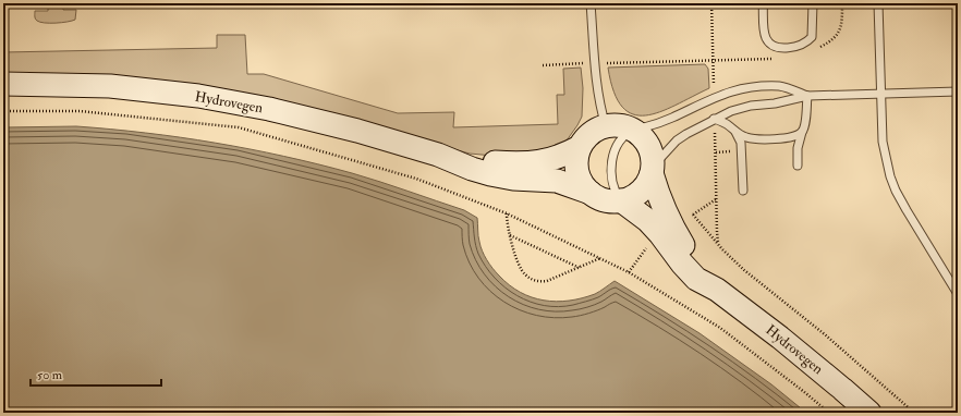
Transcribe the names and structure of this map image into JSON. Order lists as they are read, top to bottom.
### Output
{
  "streets": {
    "street": ["Hydrovegen"]
  },
  "scale_bar": "50 m"
}
